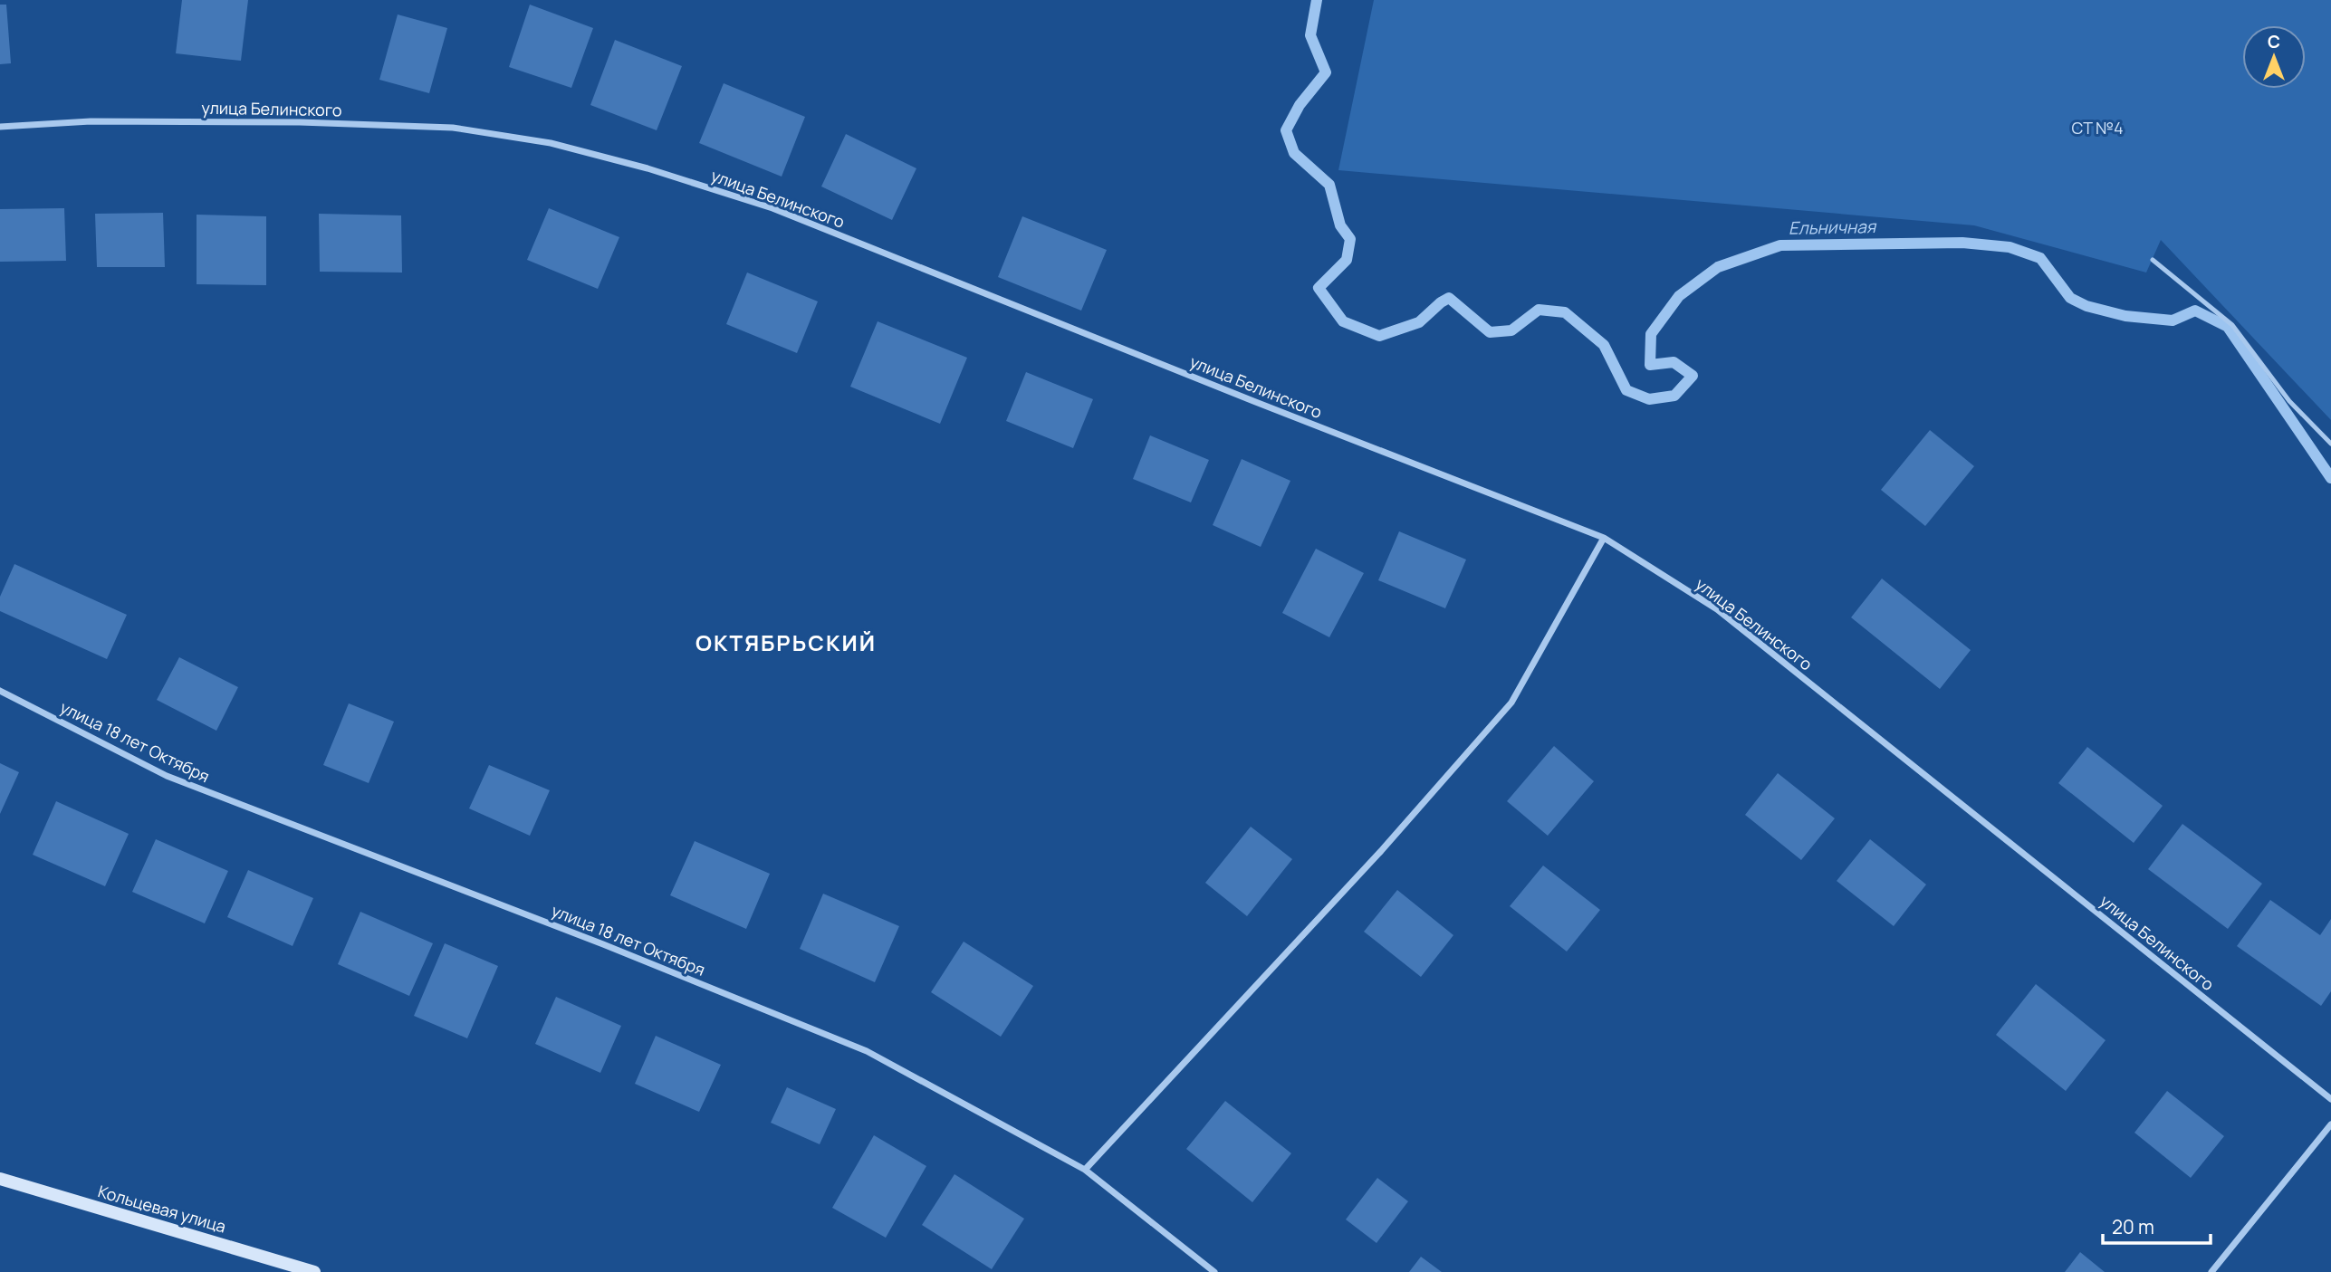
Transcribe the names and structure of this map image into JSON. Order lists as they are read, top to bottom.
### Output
{
  "streets": {
    "street": ["улица Белинского", "улица 18 лет Октября", "Кольцевая улица"]
  },
  "districts": ["ОКТЯБРЬСКИЙ"],
  "water": ["Ельничная"],
  "parks": ["СТ №4"],
  "scale_bar": "20 m",
  "north": "top"
}
